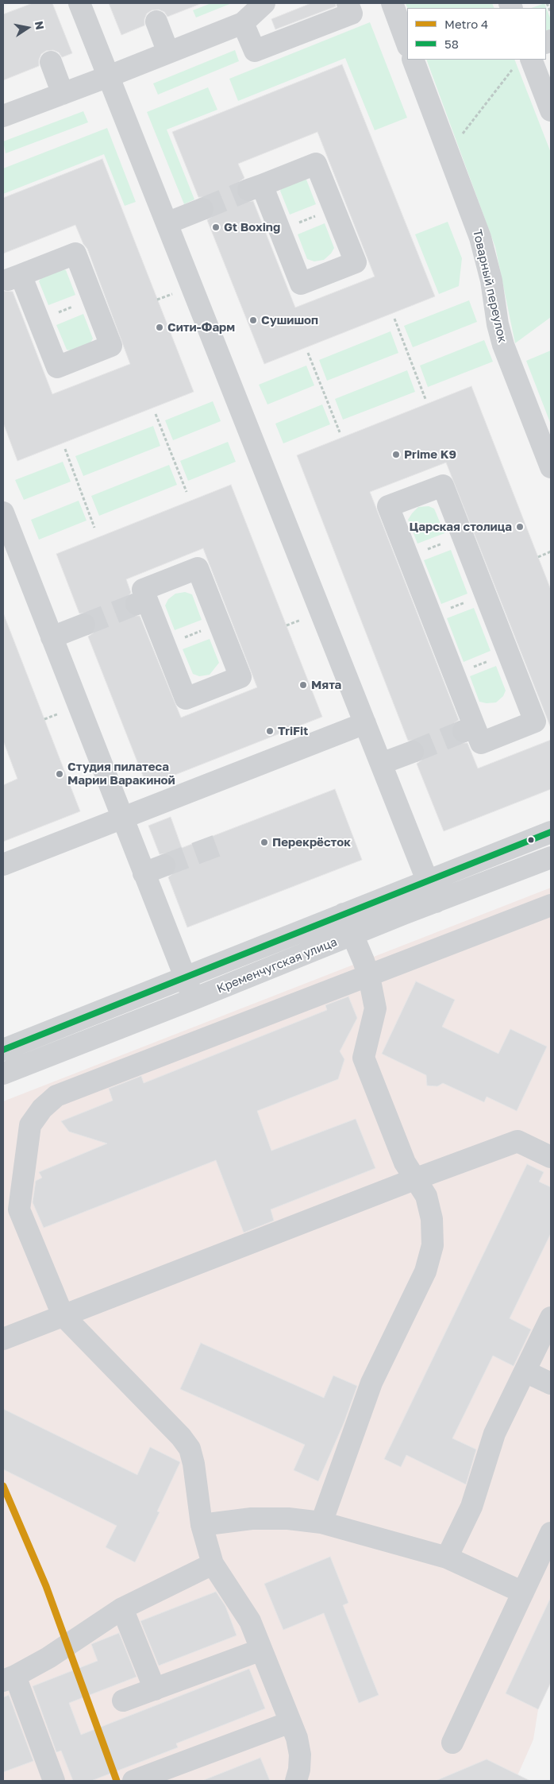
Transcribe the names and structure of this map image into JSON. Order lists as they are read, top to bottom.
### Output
{
  "streets": {
    "street": ["Товарный переулок", "Кременчугская улица"]
  },
  "places": [
    "Gt Boxing",
    "Сушишоп",
    "Сити-Фарм",
    "Prime K9",
    "Царская столица",
    "Мята",
    "TriFit",
    "Студия пилатеса Марии Варакиной",
    "Перекрёсток"
  ],
  "lines": ["transit line 58", "metro line 4"],
  "legend": ["Metro 4", "58"],
  "north": "right"
}
